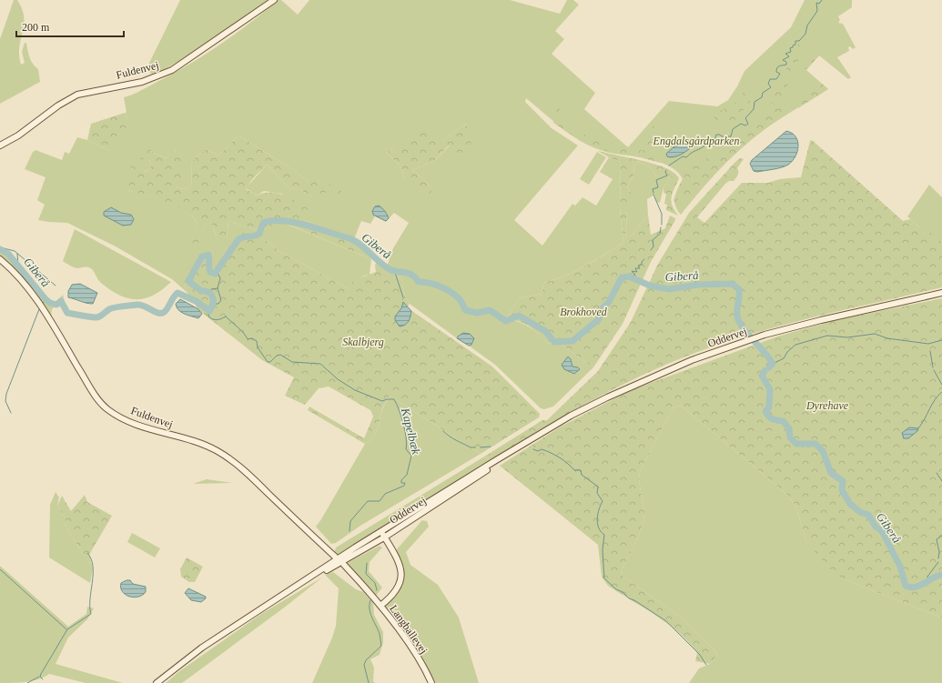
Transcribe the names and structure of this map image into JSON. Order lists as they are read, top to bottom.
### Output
{
  "streets": {
    "street": ["Fuldenvej", "Oddervej", "Langballevej"]
  },
  "crossings": [
    ["Oddervej", "Langballevej"]
  ],
  "water": ["Giberå", "Kapelbæk"],
  "parks": [
    "Engdalsgårdparken",
    "Brokhoved",
    "Skalbjerg",
    "Dyrehave"
  ],
  "scale_bar": "200 m"
}
